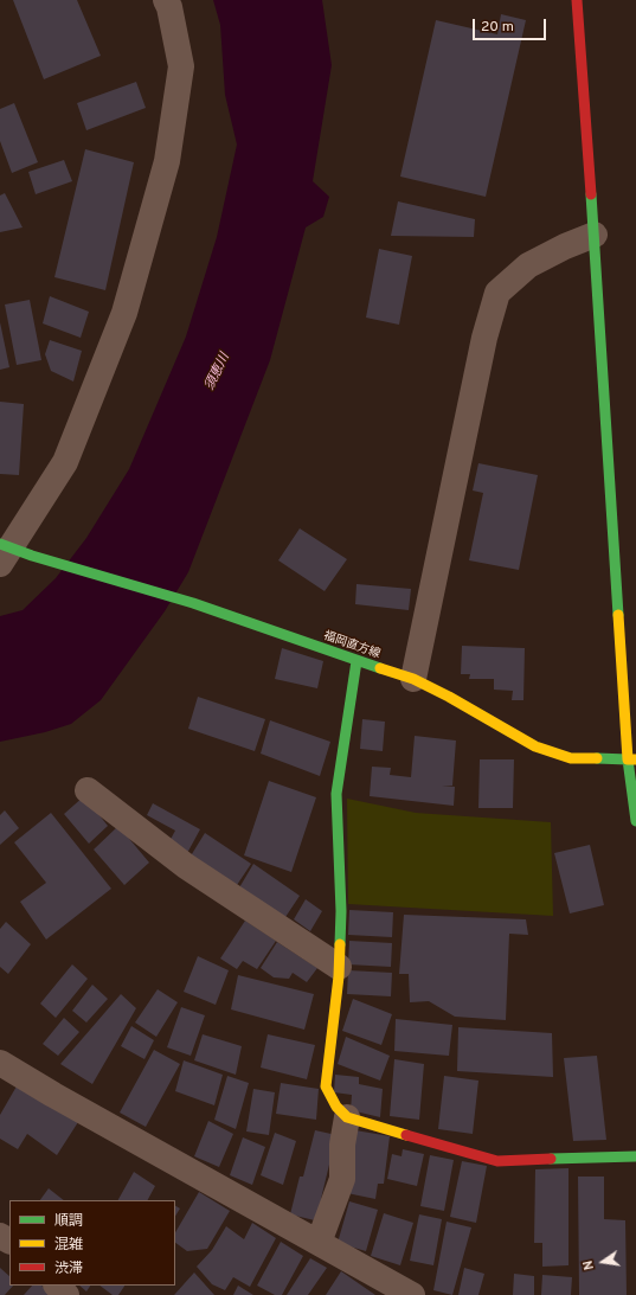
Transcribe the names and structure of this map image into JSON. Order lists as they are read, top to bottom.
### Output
{
  "streets": {
    "street": ["福岡直方線"]
  },
  "water": ["須恵川"],
  "legend": ["順調", "混雑", "渋滞"],
  "scale_bar": "20 m",
  "north": "left"
}
